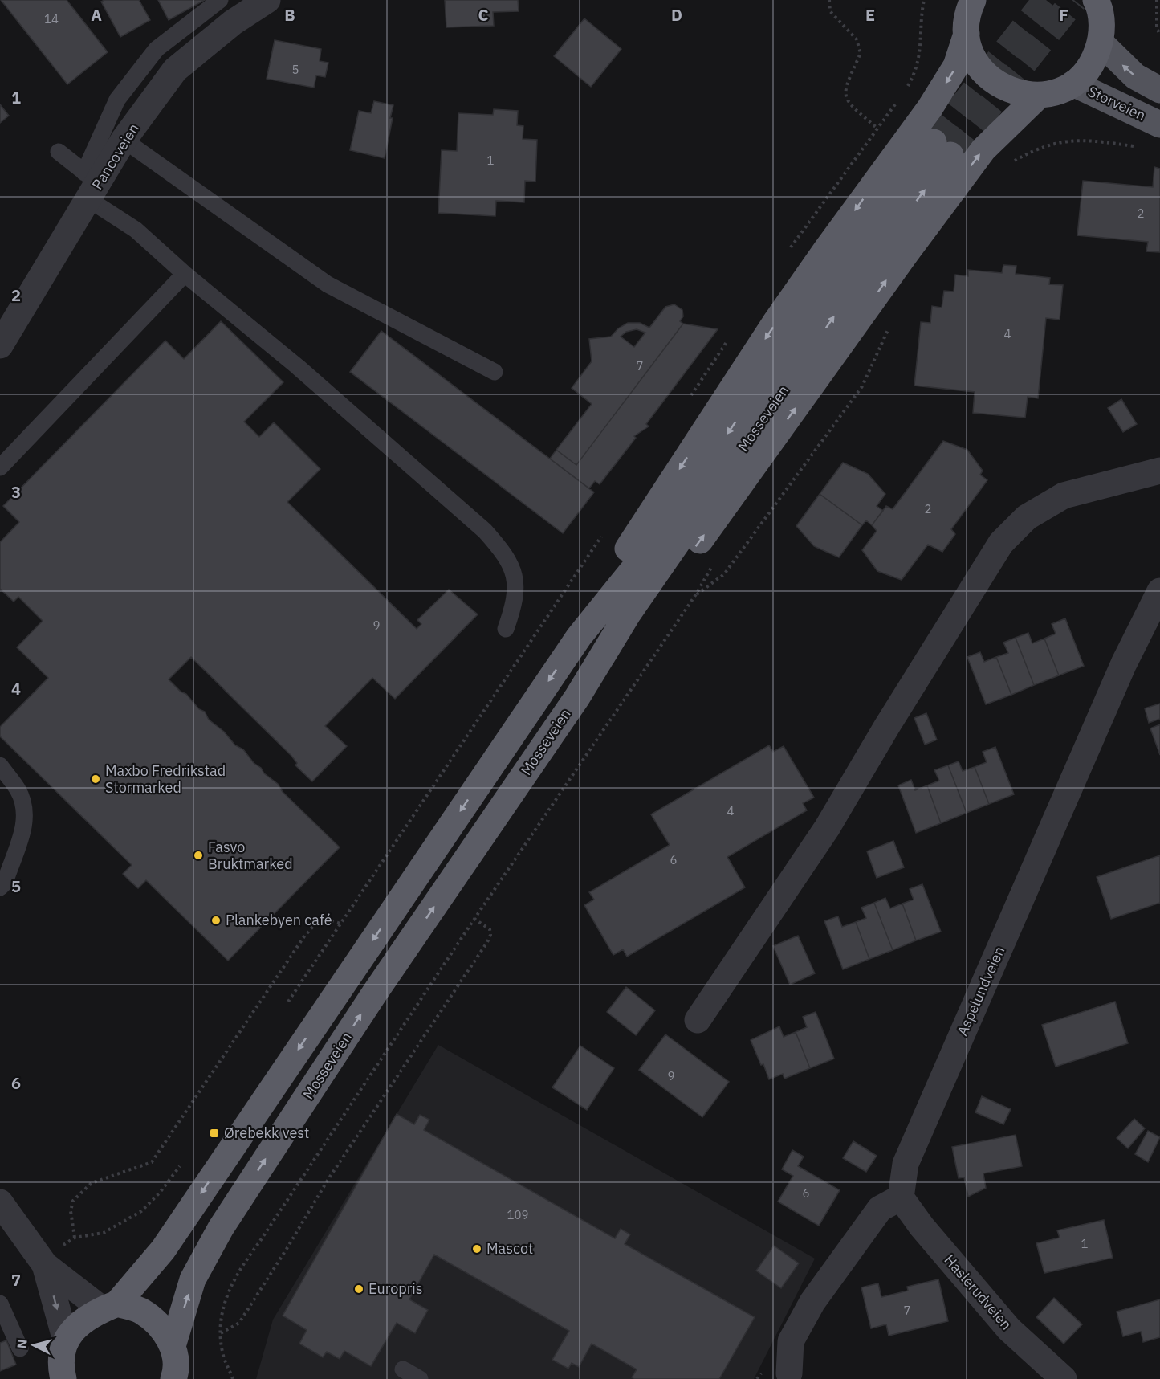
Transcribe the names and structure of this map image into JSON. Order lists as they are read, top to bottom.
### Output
{
  "streets": {
    "highway": ["Mosseveien"],
    "main road": ["Storveien"],
    "street": ["Pancoveien", "Aspelundveien", "Haslerudveien"]
  },
  "crossings": [
    ["Aspelundveien", "Haslerudveien"]
  ],
  "places": {
    "other": [
      "Maxbo Fredrikstad Stormarked",
      "Fasvo Bruktmarked",
      "Plankebyen café",
      "Mascot",
      "Europris"
    ],
    "transit": ["Ørebekk vest"]
  },
  "house_numbers": [
    "14",
    "5",
    "1",
    "2",
    "4",
    "7",
    "2",
    "9",
    "4",
    "6",
    "9",
    "6",
    "109",
    "1",
    "7"
  ],
  "north": "left",
  "grid": {
    "columns": [
      "A",
      "B",
      "C",
      "D",
      "E",
      "F"
    ],
    "rows": [
      "1",
      "2",
      "3",
      "4",
      "5",
      "6",
      "7"
    ]
  }
}
